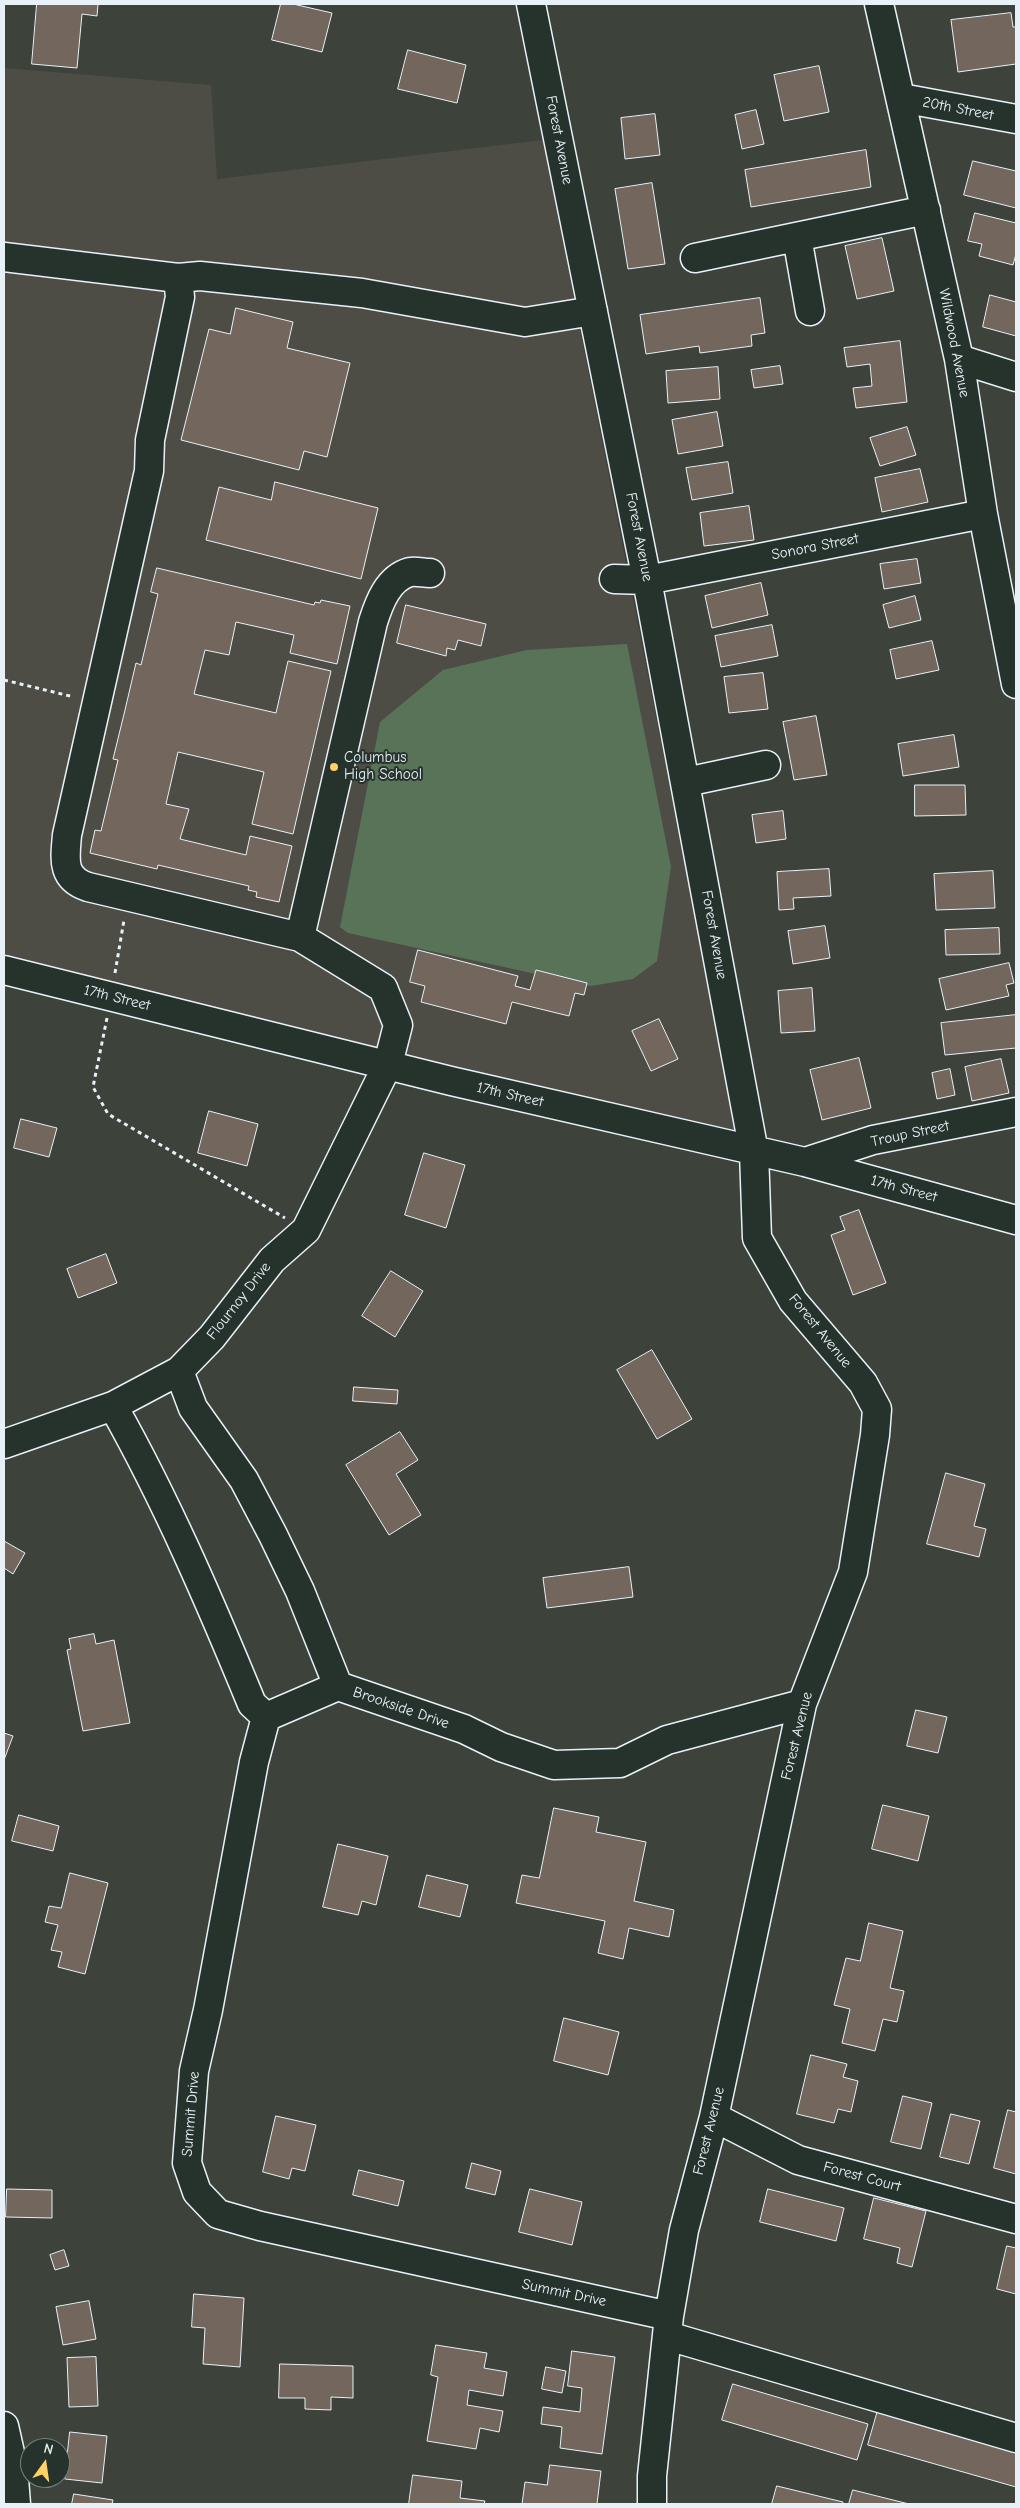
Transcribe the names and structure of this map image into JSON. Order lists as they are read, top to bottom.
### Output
{
  "streets": {
    "street": [
      "20th Street",
      "Forest Avenue",
      "Wildwood Avenue",
      "Sonora Street",
      "17th Street",
      "Troup Street",
      "Flournoy Drive",
      "Brookside Drive",
      "Summit Drive",
      "Forest Court"
    ]
  },
  "crossings": [
    ["20th Street", "Wildwood Avenue"],
    ["Forest Avenue", "Sonora Street"],
    ["Forest Avenue", "17th Street"],
    ["Forest Avenue", "Brookside Drive"],
    ["Forest Avenue", "Summit Drive"],
    ["Forest Avenue", "Forest Court"],
    ["Wildwood Avenue", "Sonora Street"],
    ["17th Street", "Troup Street"],
    ["17th Street", "Flournoy Drive"],
    ["Flournoy Drive", "Brookside Drive"]
  ],
  "places": ["Columbus High School"],
  "north": "top"
}
